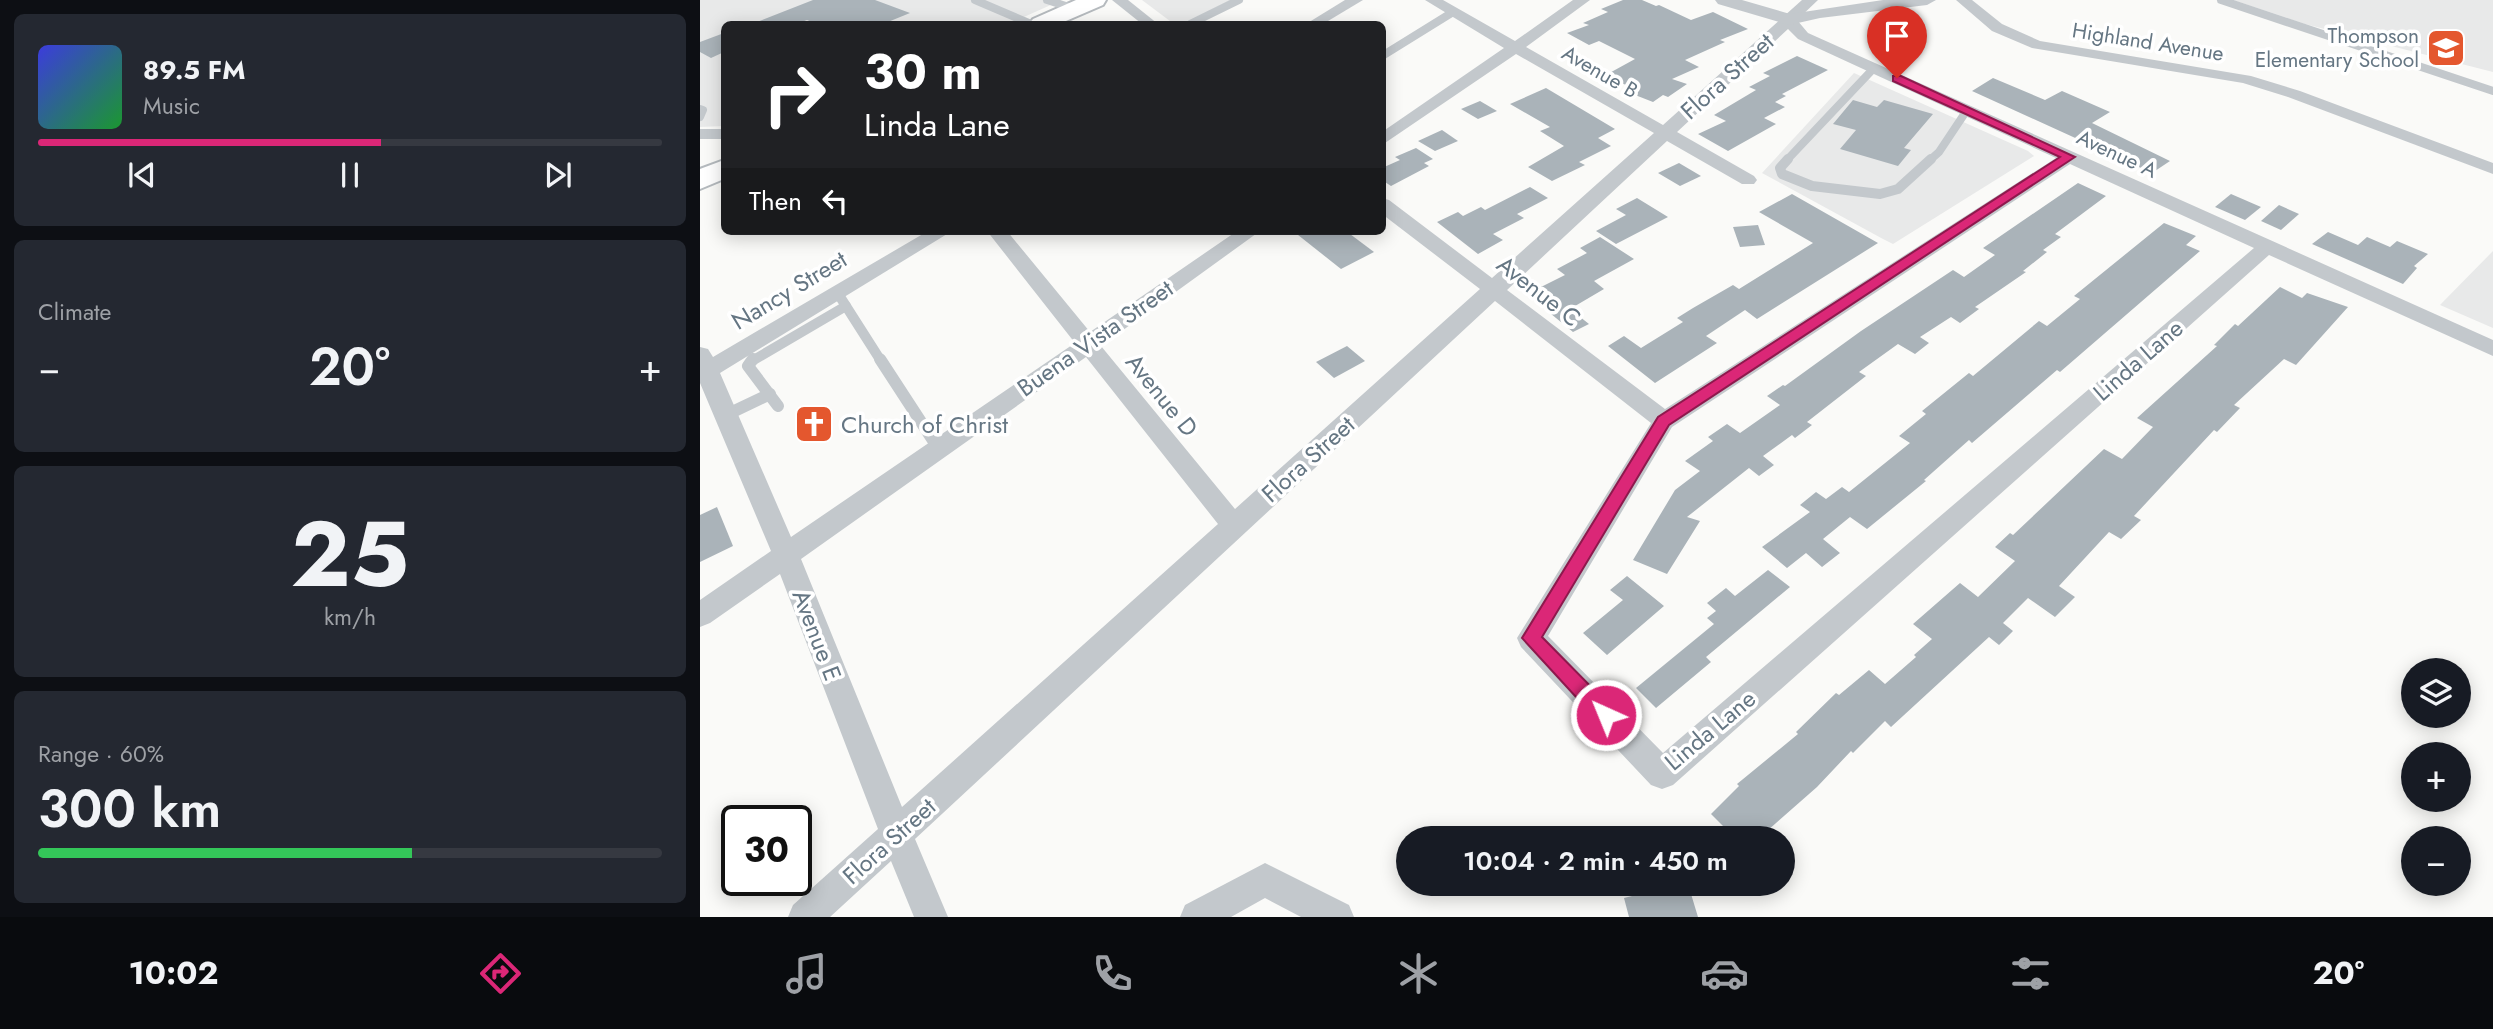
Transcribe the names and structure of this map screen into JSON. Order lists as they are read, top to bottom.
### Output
{
  "streets": {
    "street": [
      "Highland Avenue",
      "Avenue B",
      "Flora Street",
      "Avenue A",
      "Nancy Street",
      "Avenue C",
      "Buena Vista Street",
      "Linda Lane",
      "Avenue D",
      "Avenue E"
    ]
  },
  "crossings": [
    ["Avenue B", "Flora Street"],
    ["Flora Street", "Avenue A"],
    ["Flora Street", "Avenue C"],
    ["Flora Street", "Avenue D"],
    ["Flora Street", "Avenue E"],
    ["Avenue A", "Linda Lane"],
    ["Nancy Street", "Avenue E"],
    ["Avenue C", "Linda Lane"],
    ["Buena Vista Street", "Avenue D"],
    ["Buena Vista Street", "Avenue E"]
  ],
  "places": {
    "school or university": ["Thompson Elementary School"],
    "church": ["Church of Christ"]
  },
  "page": {
    "turn": ["30 m", "Linda Lane"],
    "song": ["89.5 FM", "Music"],
    "then": "Then",
    "tile": [
      "Climate",
      ["25", "km/h"],
      ["Range · 60%", "300 km"]
    ],
    "heat": ["−", "20°", "+"],
    "map_buttons": ["+", "−"],
    "limit": "30",
    "trip": "10:04 · 2 min · 450 m",
    "tabs": ["10:02", "20°"]
  }
}
